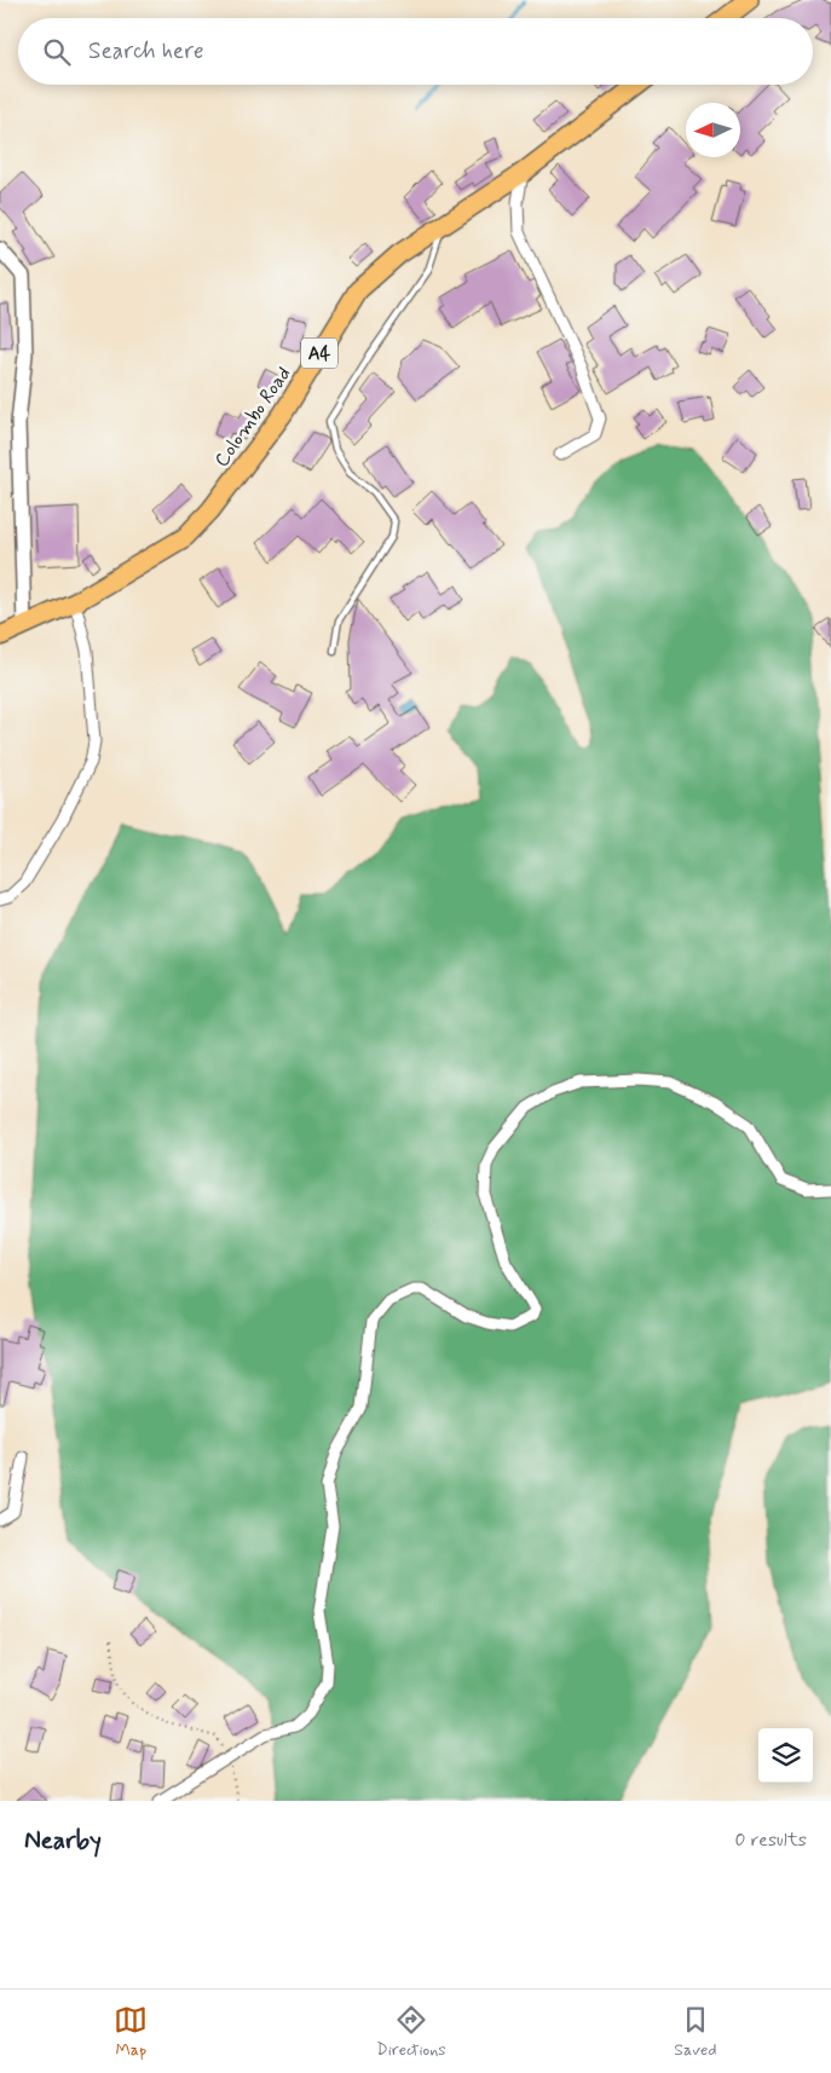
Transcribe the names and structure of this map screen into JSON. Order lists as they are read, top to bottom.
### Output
{
  "streets": {
    "highway": ["A4", "Colombo Road"]
  },
  "north": "left",
  "page": {
    "search": "Search here",
    "heading": ["Nearby", "0 results"],
    "nav": ["Map", "Directions", "Saved"]
  }
}
